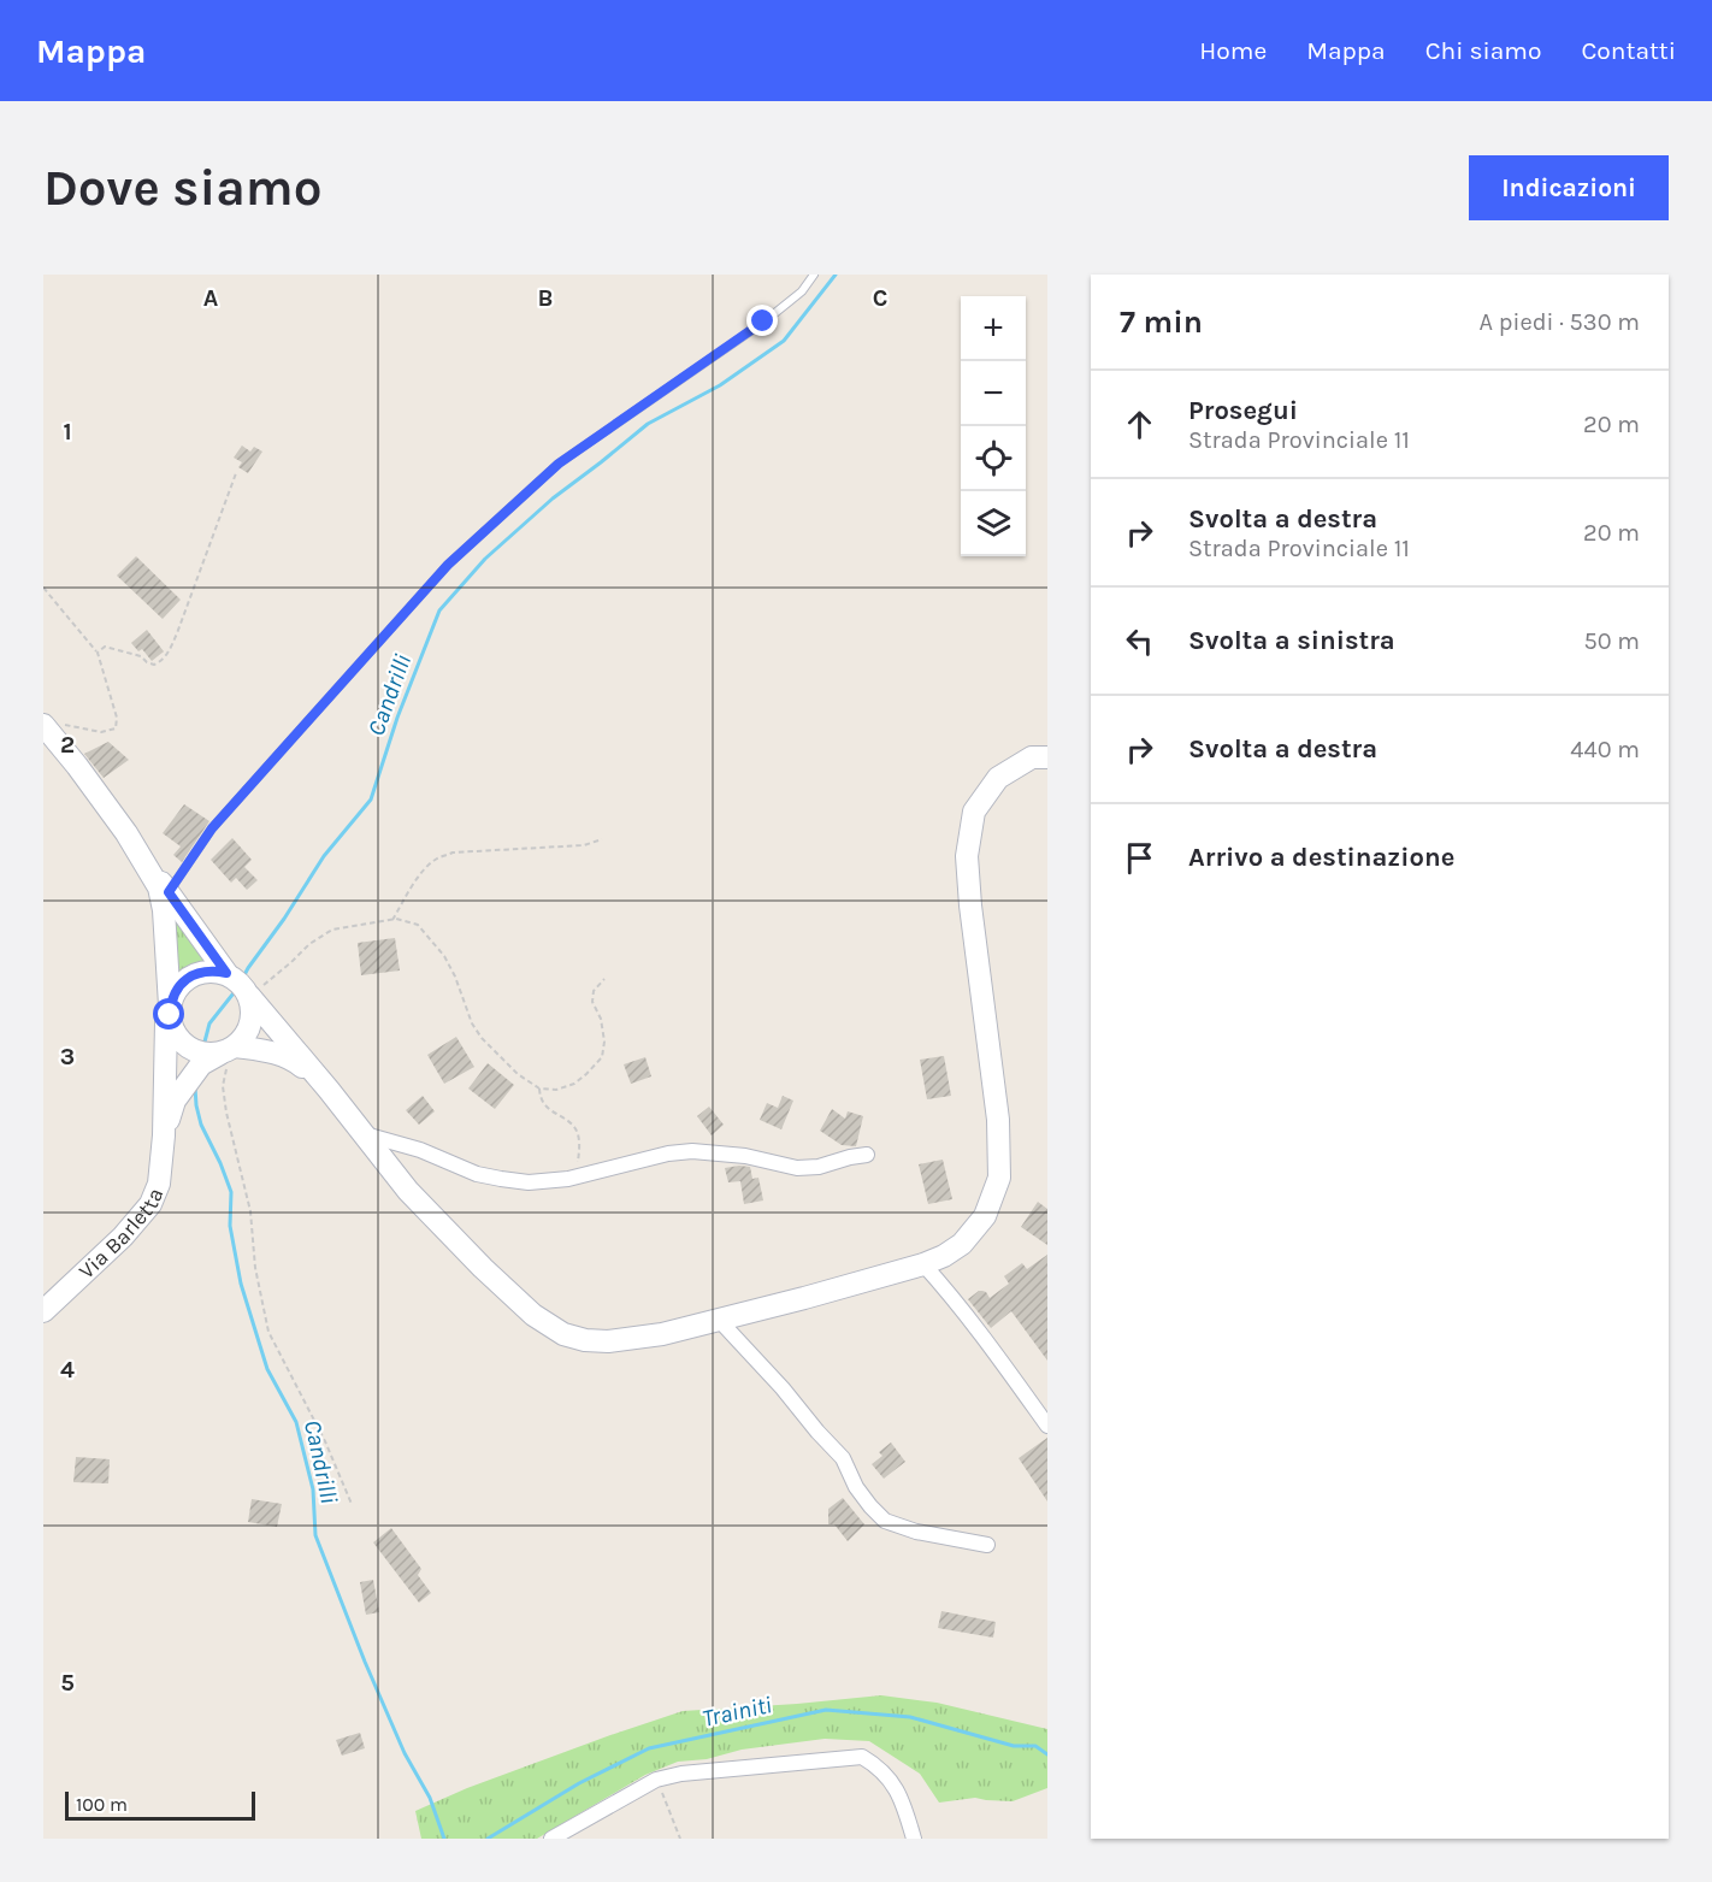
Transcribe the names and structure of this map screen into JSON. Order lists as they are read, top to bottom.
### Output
{
  "streets": {
    "street": ["Via Barletta"]
  },
  "water": ["Candrilli", "Trainiti"],
  "scale_bar": "100 m",
  "page": {
    "header": "Mappa",
    "nav": [
      "Home",
      "Mappa",
      "Chi siamo",
      "Contatti"
    ],
    "buttons": "Indicazioni",
    "title": "Dove siamo",
    "heading": ["7 min", "A piedi · 530 m"],
    "map_buttons": ["+", "−"],
    "list": [
      ["Prosegui", "Strada Provinciale 11", "20 m"],
      ["Svolta a destra", "Strada Provinciale 11", "20 m"],
      ["Svolta a sinistra", "50 m"],
      ["Svolta a destra", "440 m"],
      "Arrivo a destinazione"
    ],
    "scale": "100 m"
  },
  "grid": {
    "columns": ["A", "B", "C"],
    "rows": [
      "1",
      "2",
      "3",
      "4",
      "5"
    ]
  }
}
